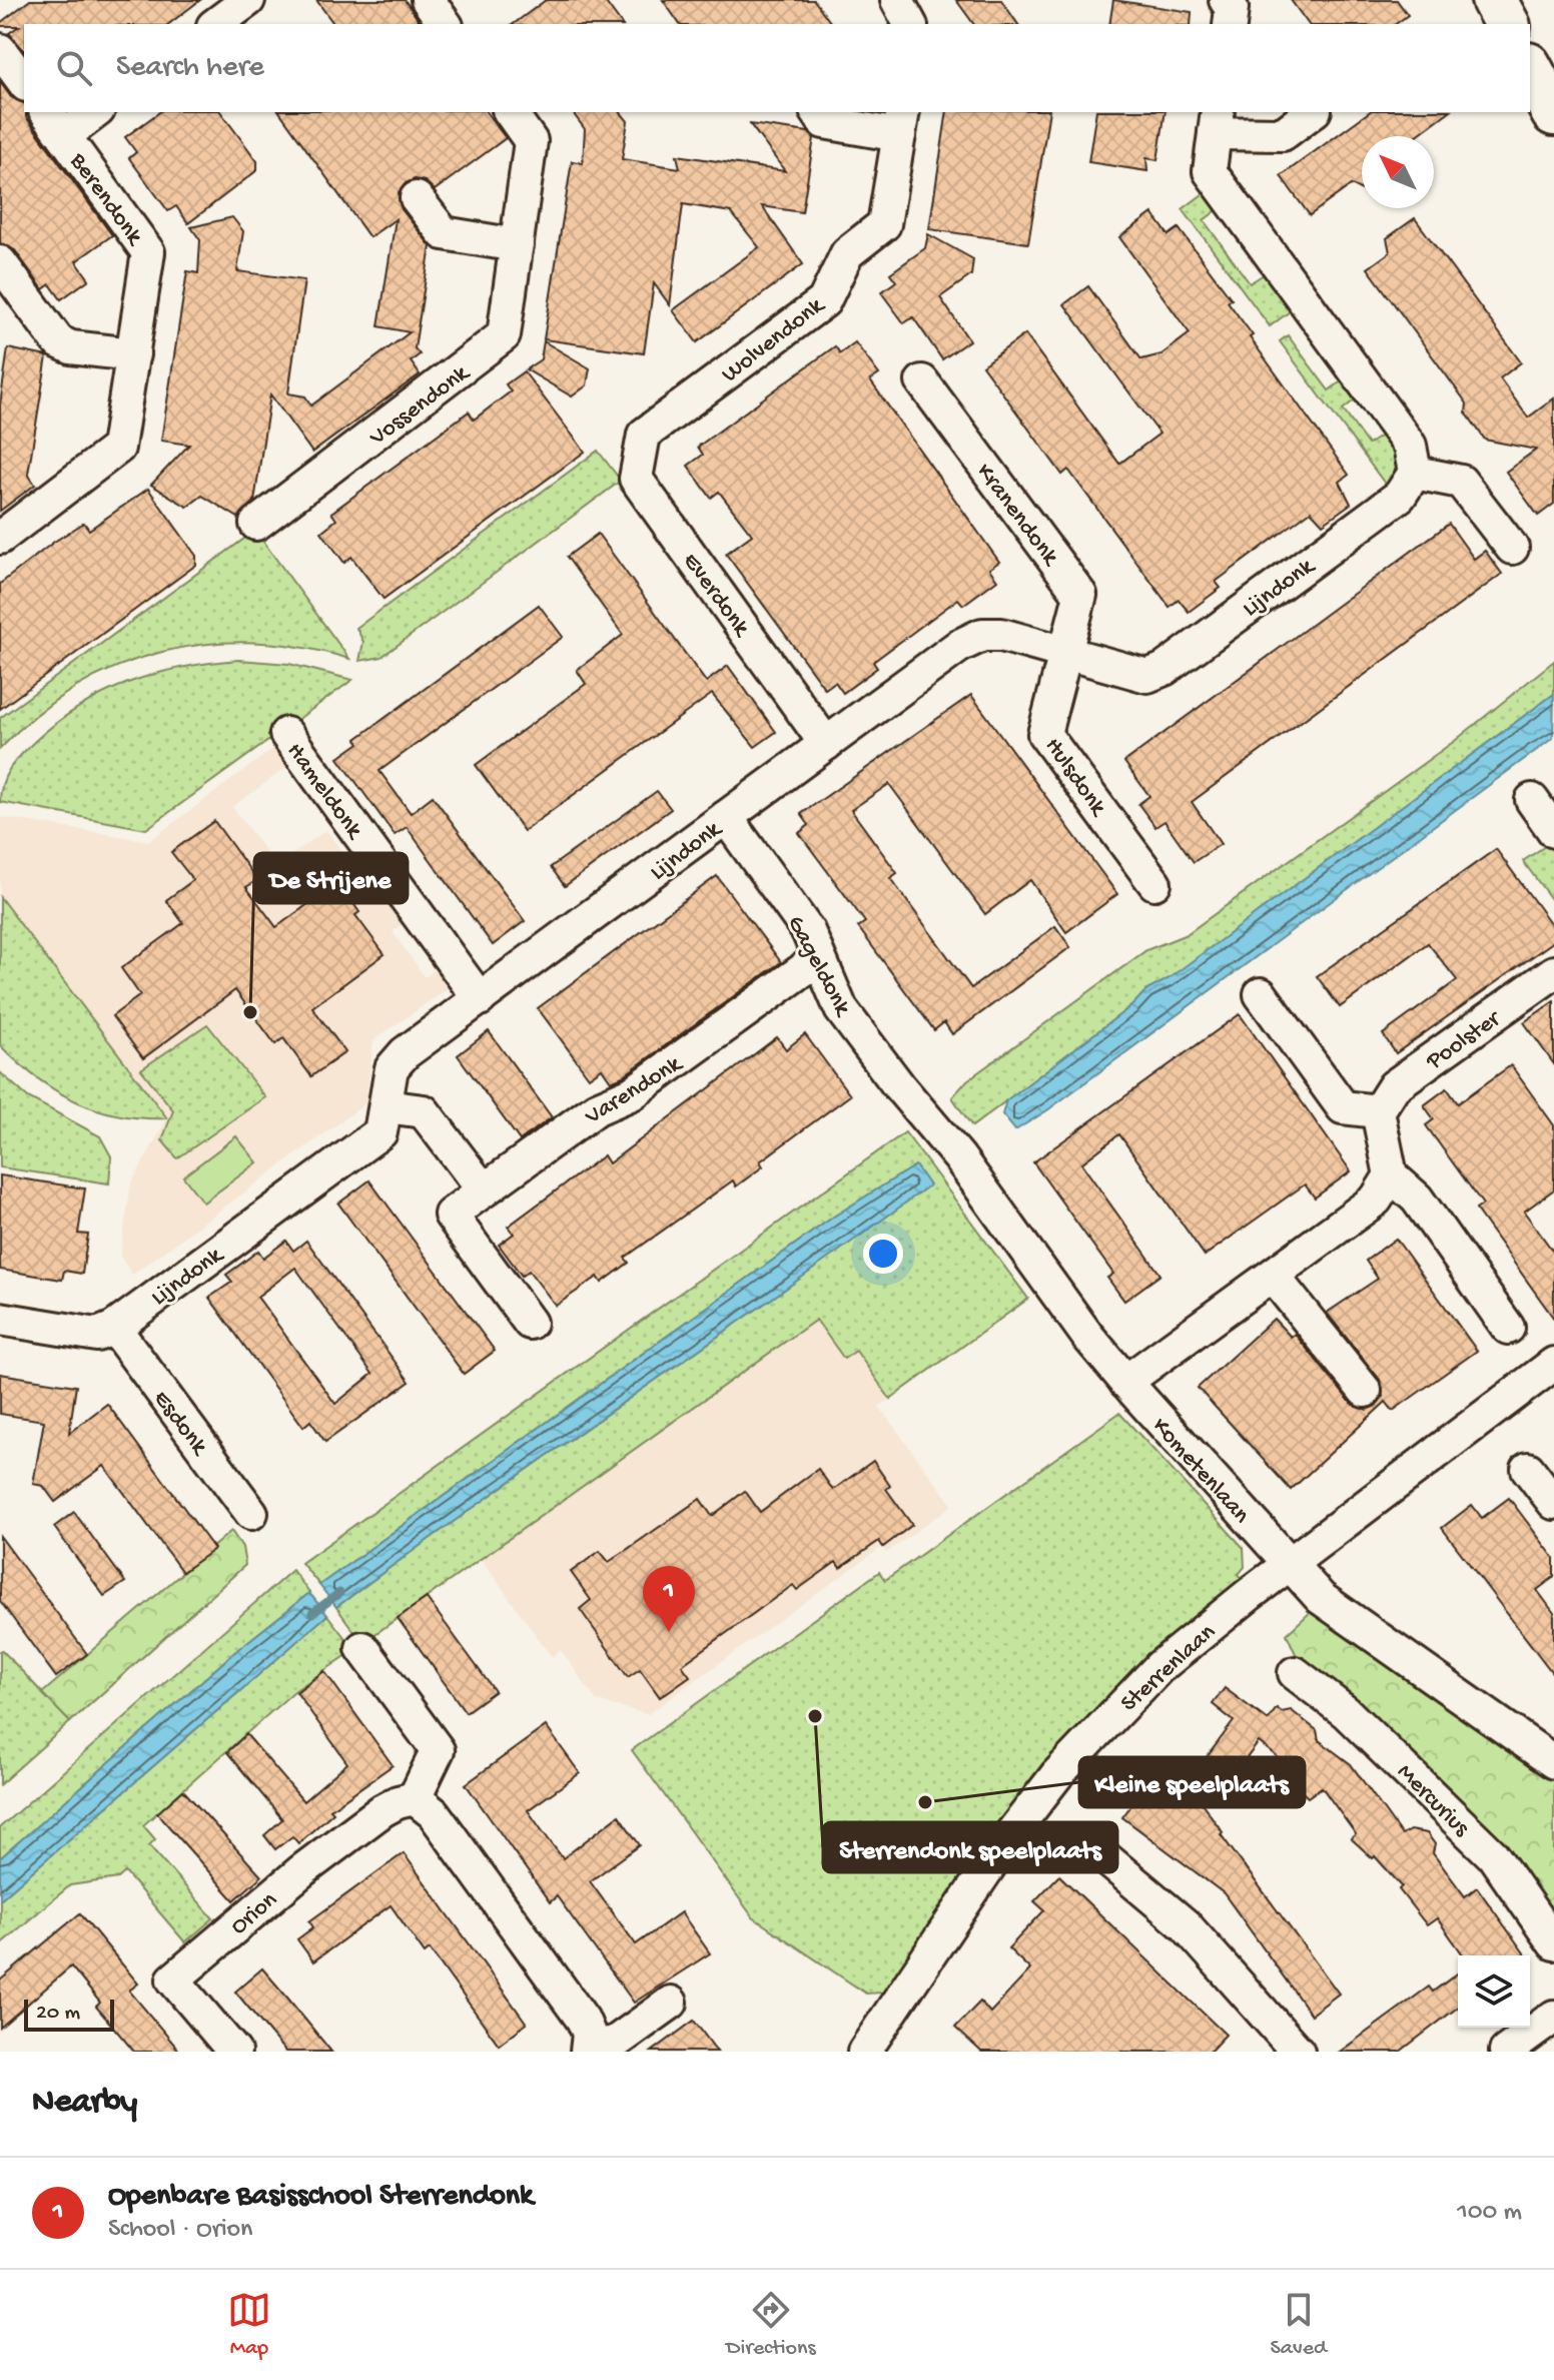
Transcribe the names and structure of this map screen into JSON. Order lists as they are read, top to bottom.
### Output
{
  "streets": {
    "street": [
      "Berendonk",
      "Wolvendonk",
      "Vossendonk",
      "Kranendonk",
      "Lijndonk",
      "Everdonk",
      "Hulsdonk",
      "Hameldonk",
      "Gageldonk",
      "Poolster",
      "Varendonk",
      "Esdonk",
      "Kometenlaan",
      "Sterrenlaan",
      "Mercurius",
      "Orion"
    ]
  },
  "crossings": [
    ["Wolvendonk", "Everdonk"],
    ["Kranendonk", "Lijndonk"],
    ["Kranendonk", "Hulsdonk"],
    ["Lijndonk", "Everdonk"],
    ["Lijndonk", "Hulsdonk"],
    ["Lijndonk", "Hameldonk"],
    ["Lijndonk", "Gageldonk"],
    ["Lijndonk", "Esdonk"],
    ["Gageldonk", "Varendonk"],
    ["Gageldonk", "Kometenlaan"],
    ["Kometenlaan", "Sterrenlaan"]
  ],
  "places": ["De Strijene", "Sterrendonk speelplaats", "Kleine speelplaats"],
  "scale_bar": "20 m",
  "north": "top left",
  "page": {
    "search": "Search here",
    "pins": "1",
    "scale": "20 m",
    "heading": "Nearby",
    "list": [
      {
        "mark": "1",
        "name": "Openbare Basisschool Sterrendonk",
        "note": "School · Orion",
        "value": "100 m"
      }
    ],
    "nav": ["Map", "Directions", "Saved"]
  }
}
